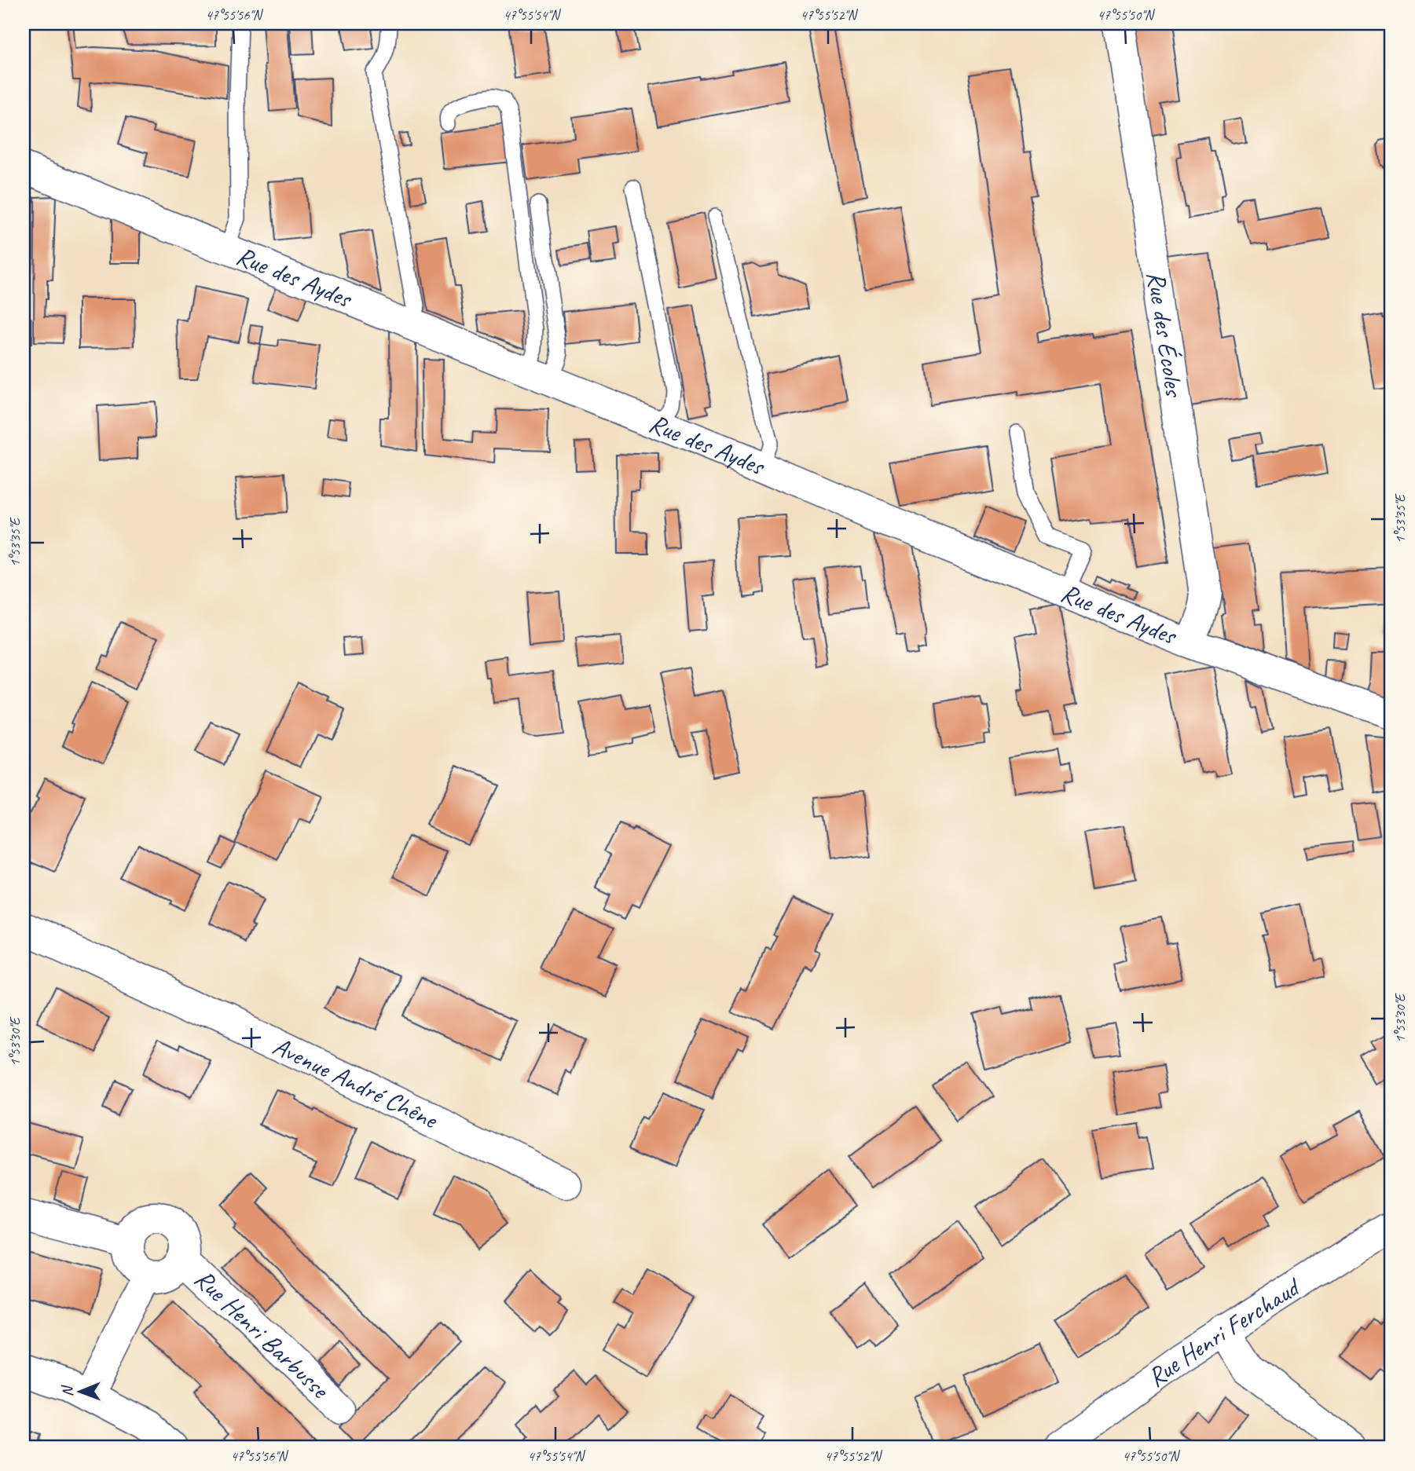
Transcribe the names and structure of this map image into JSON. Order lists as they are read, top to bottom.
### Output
{
  "streets": {
    "street": [
      "Rue des Aydes",
      "Rue des Écoles",
      "Avenue André Chêne",
      "Rue Henri Barbusse",
      "Rue Henri Ferchaud"
    ]
  },
  "crossings": [
    ["Rue des Aydes", "Rue des Écoles"]
  ],
  "north": "left",
  "coordinates": [
    "47°55'56\"N",
    "47°55'54\"N",
    "47°55'52\"N",
    "47°55'50\"N",
    "1°53'35\"E",
    "1°53'30\"E"
  ]
}
